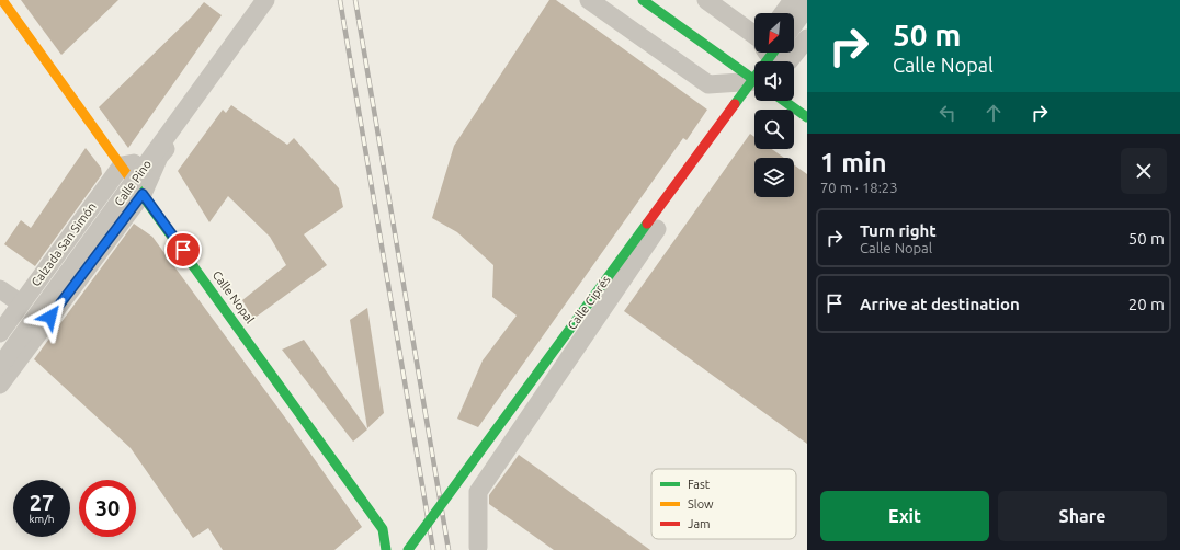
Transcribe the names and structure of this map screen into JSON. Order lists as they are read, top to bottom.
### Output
{
  "streets": {
    "street": [
      "Calle Pino",
      "Calzada San Simón",
      "Calle Nopal",
      "Calle Ciprés"
    ]
  },
  "crossings": [
    ["Calzada San Simón", "Calle Nopal"]
  ],
  "legend": ["Fast", "Slow", "Jam"],
  "north": "bottom left",
  "page": {
    "turn": ["50 m", "Calle Nopal"],
    "heading": ["1 min", "70 m · 18:23"],
    "list": [
      {
        "name": "Turn right",
        "note": "Calle Nopal",
        "value": "50 m"
      },
      {
        "name": "Arrive at destination",
        "value": "20 m"
      }
    ],
    "speed": "27 km/h",
    "limit": "30",
    "buttons": ["Exit", "Share"]
  }
}
